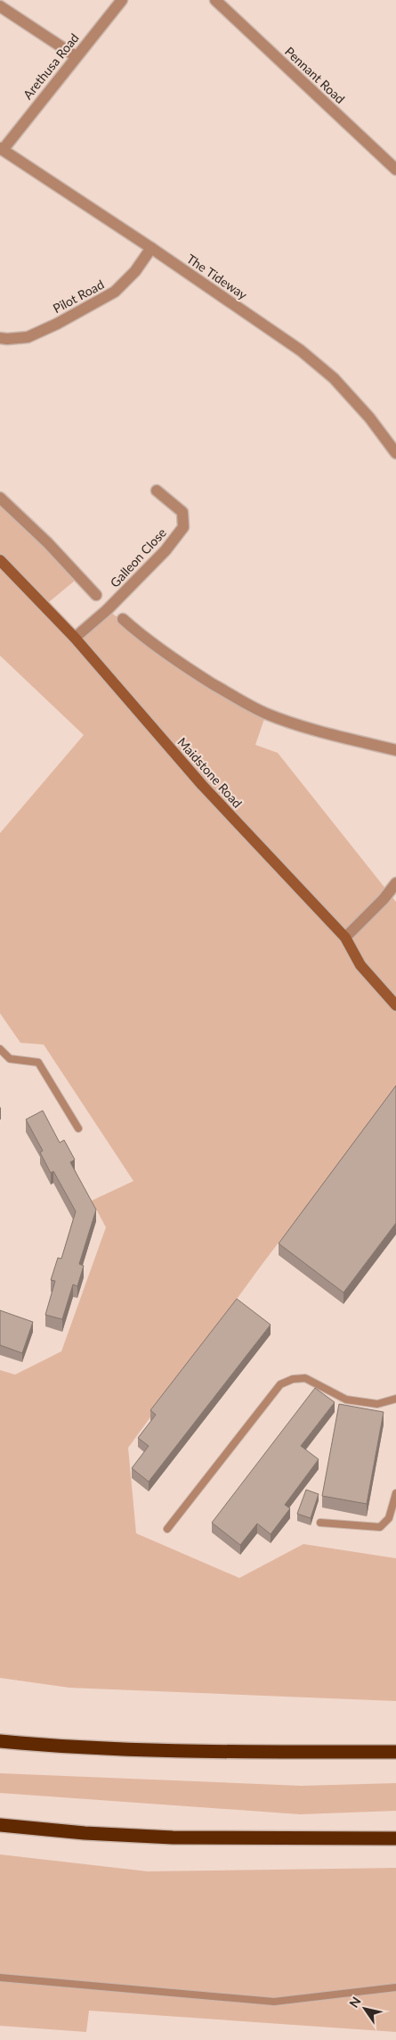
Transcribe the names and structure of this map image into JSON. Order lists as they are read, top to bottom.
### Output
{
  "streets": {
    "main road": ["Maidstone Road"],
    "street": [
      "Arethusa Road",
      "Pennant Road",
      "The Tideway",
      "Pilot Road",
      "Galleon Close"
    ]
  },
  "crossings": [
    ["Arethusa Road", "The Tideway"],
    ["The Tideway", "Pilot Road"],
    ["Galleon Close", "Maidstone Road"]
  ],
  "north": "top left"
}
